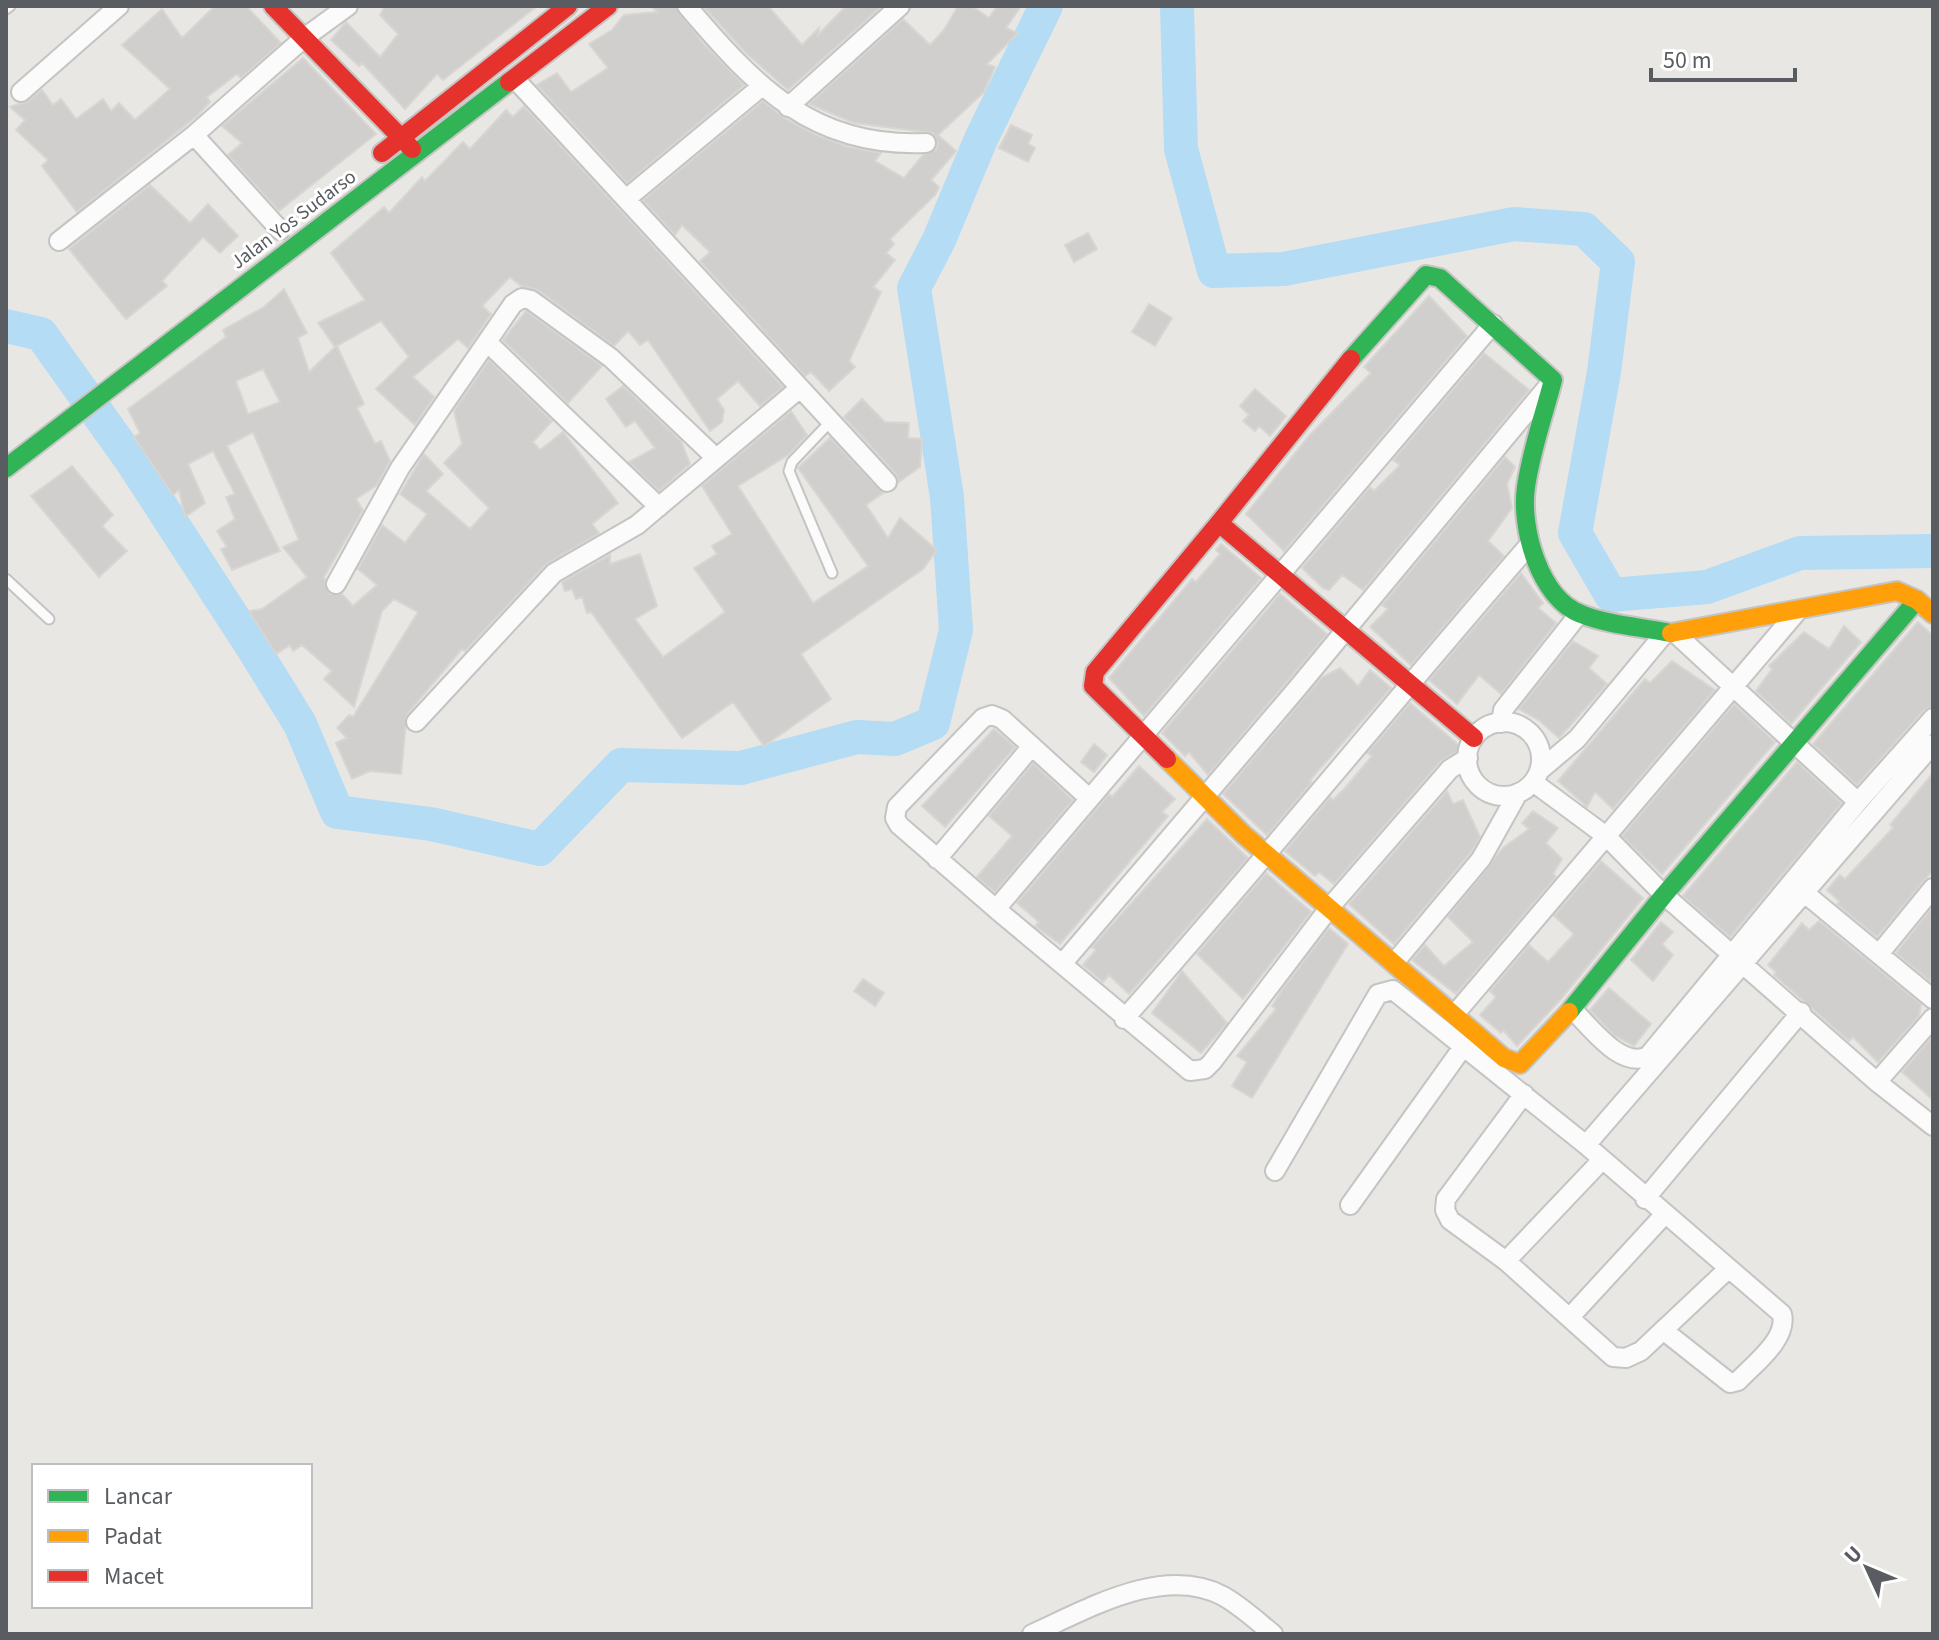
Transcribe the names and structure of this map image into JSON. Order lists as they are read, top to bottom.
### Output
{
  "streets": {
    "main road": ["Jalan Yos Sudarso"]
  },
  "legend": ["Lancar", "Padat", "Macet"],
  "scale_bar": "50 m",
  "north": "top left"
}
